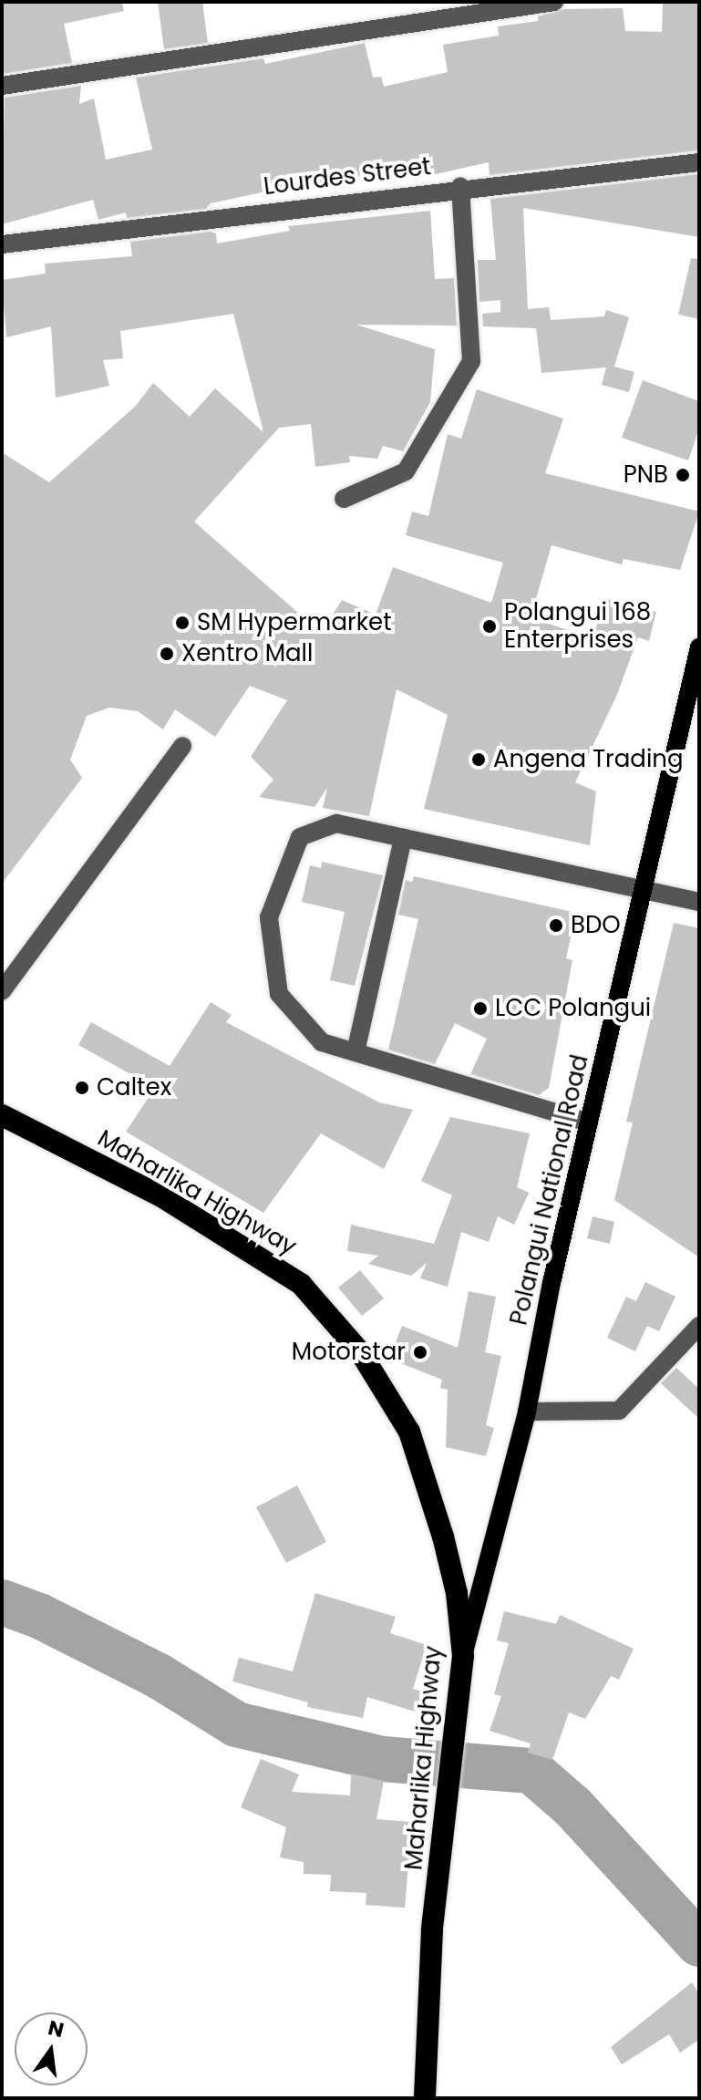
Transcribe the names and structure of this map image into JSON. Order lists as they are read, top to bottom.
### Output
{
  "streets": {
    "highway": ["Maharlika Highway"],
    "main road": ["Polangui National Road"],
    "street": ["Lourdes Street"]
  },
  "crossings": [
    ["Polangui National Road", "Maharlika Highway"]
  ],
  "places": [
    "PNB",
    "SM Hypermarket",
    "Polangui 168 Enterprises",
    "Xentro Mall",
    "Angena Trading",
    "BDO",
    "LCC Polangui",
    "Caltex",
    "Motorstar"
  ],
  "north": "top"
}
